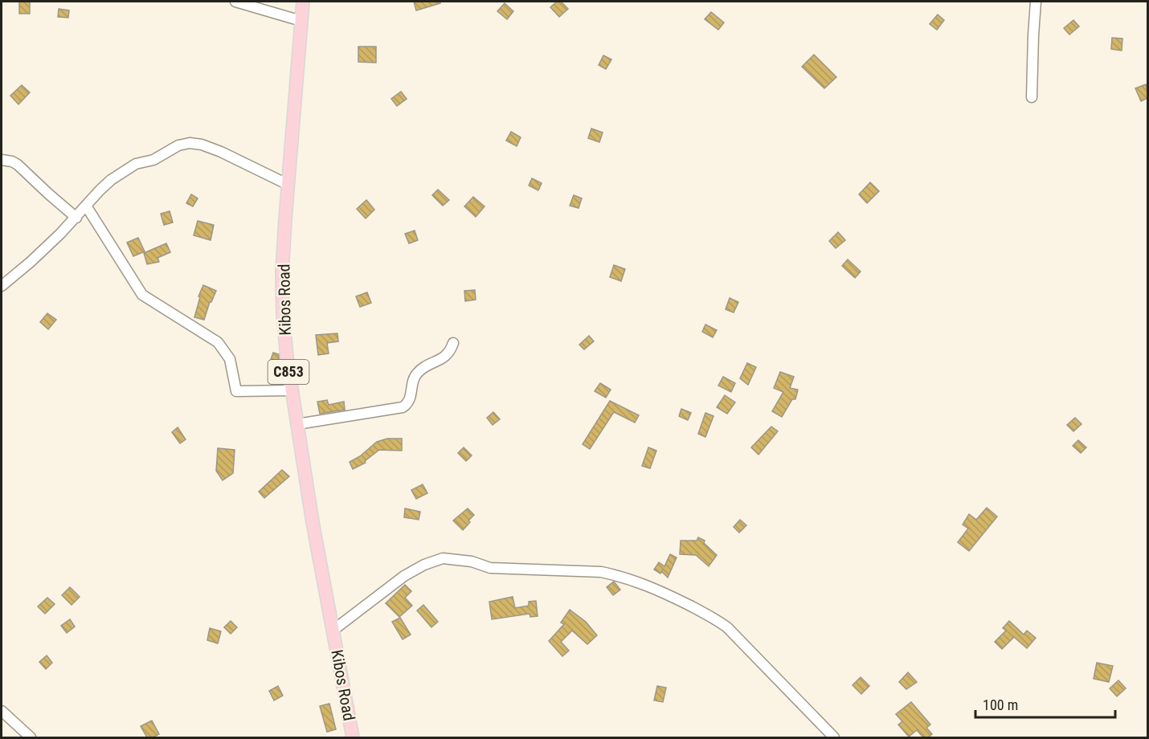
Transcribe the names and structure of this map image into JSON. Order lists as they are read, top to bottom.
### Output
{
  "streets": {
    "main road": ["Kibos Road", "C853"]
  },
  "scale_bar": "100 m"
}
